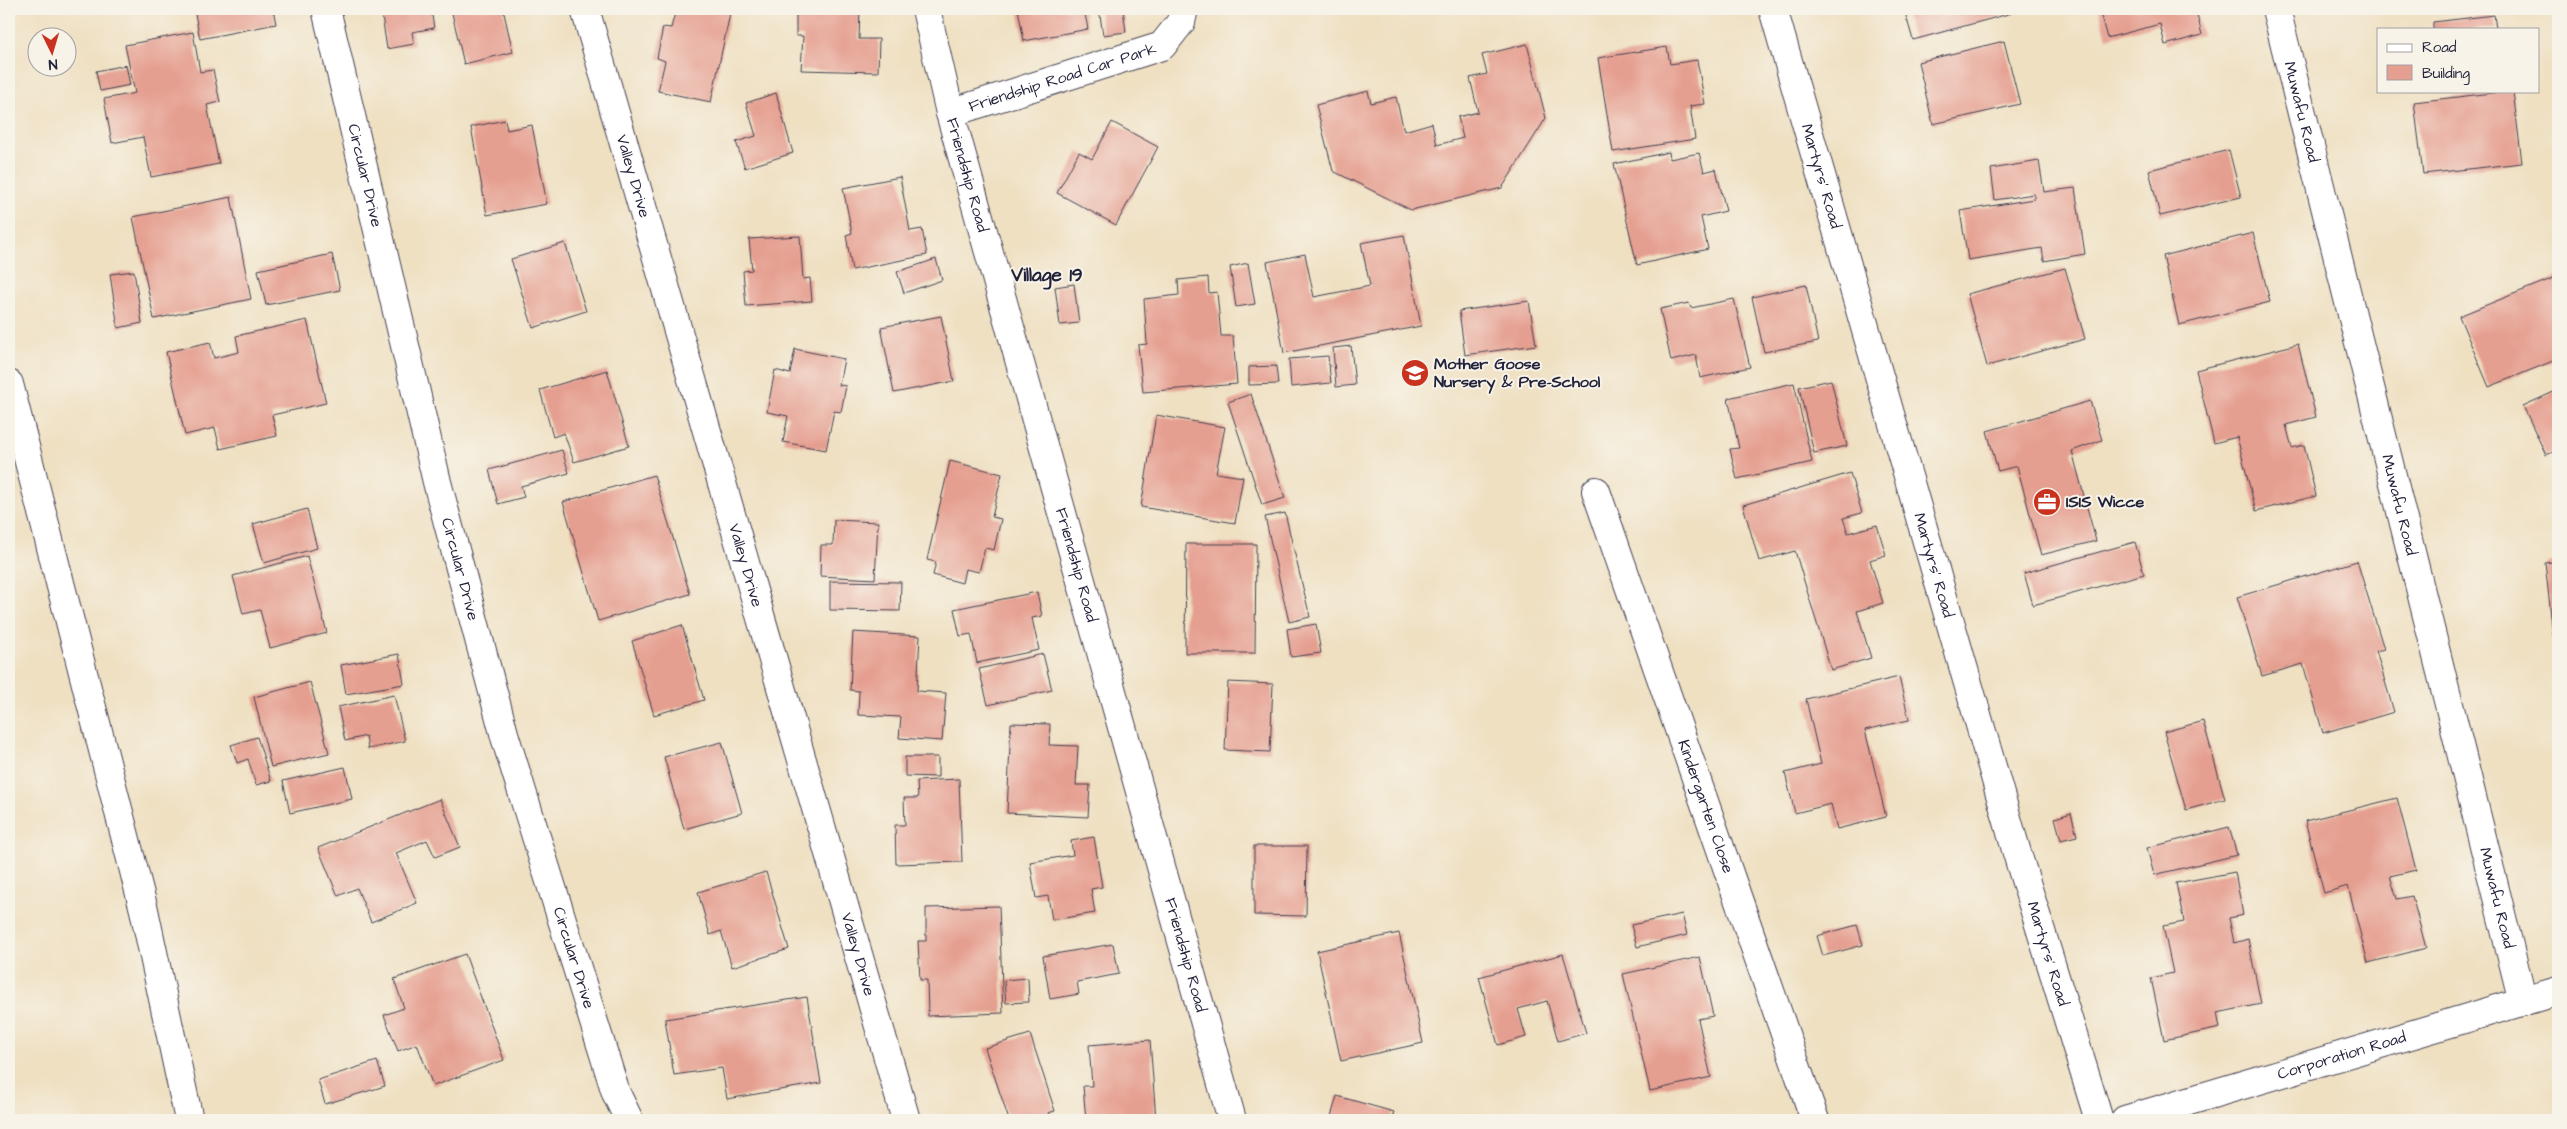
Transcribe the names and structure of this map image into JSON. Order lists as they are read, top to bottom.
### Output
{
  "streets": {
    "street": [
      "Friendship Road Car Park",
      "Muwafu Road",
      "Friendship Road",
      "Circular Drive",
      "Valley Drive",
      "Martyrs' Road",
      "Kindergarten Close",
      "Corporation Road"
    ]
  },
  "crossings": [
    ["Friendship Road Car Park", "Friendship Road"],
    ["Muwafu Road", "Corporation Road"]
  ],
  "districts": ["Village 19"],
  "places": {
    "school or university": ["Mother Goose Nursery & Pre-School"],
    "office": ["ISIS Wicce"]
  },
  "legend": ["Road", "Building"],
  "north": "bottom"
}
